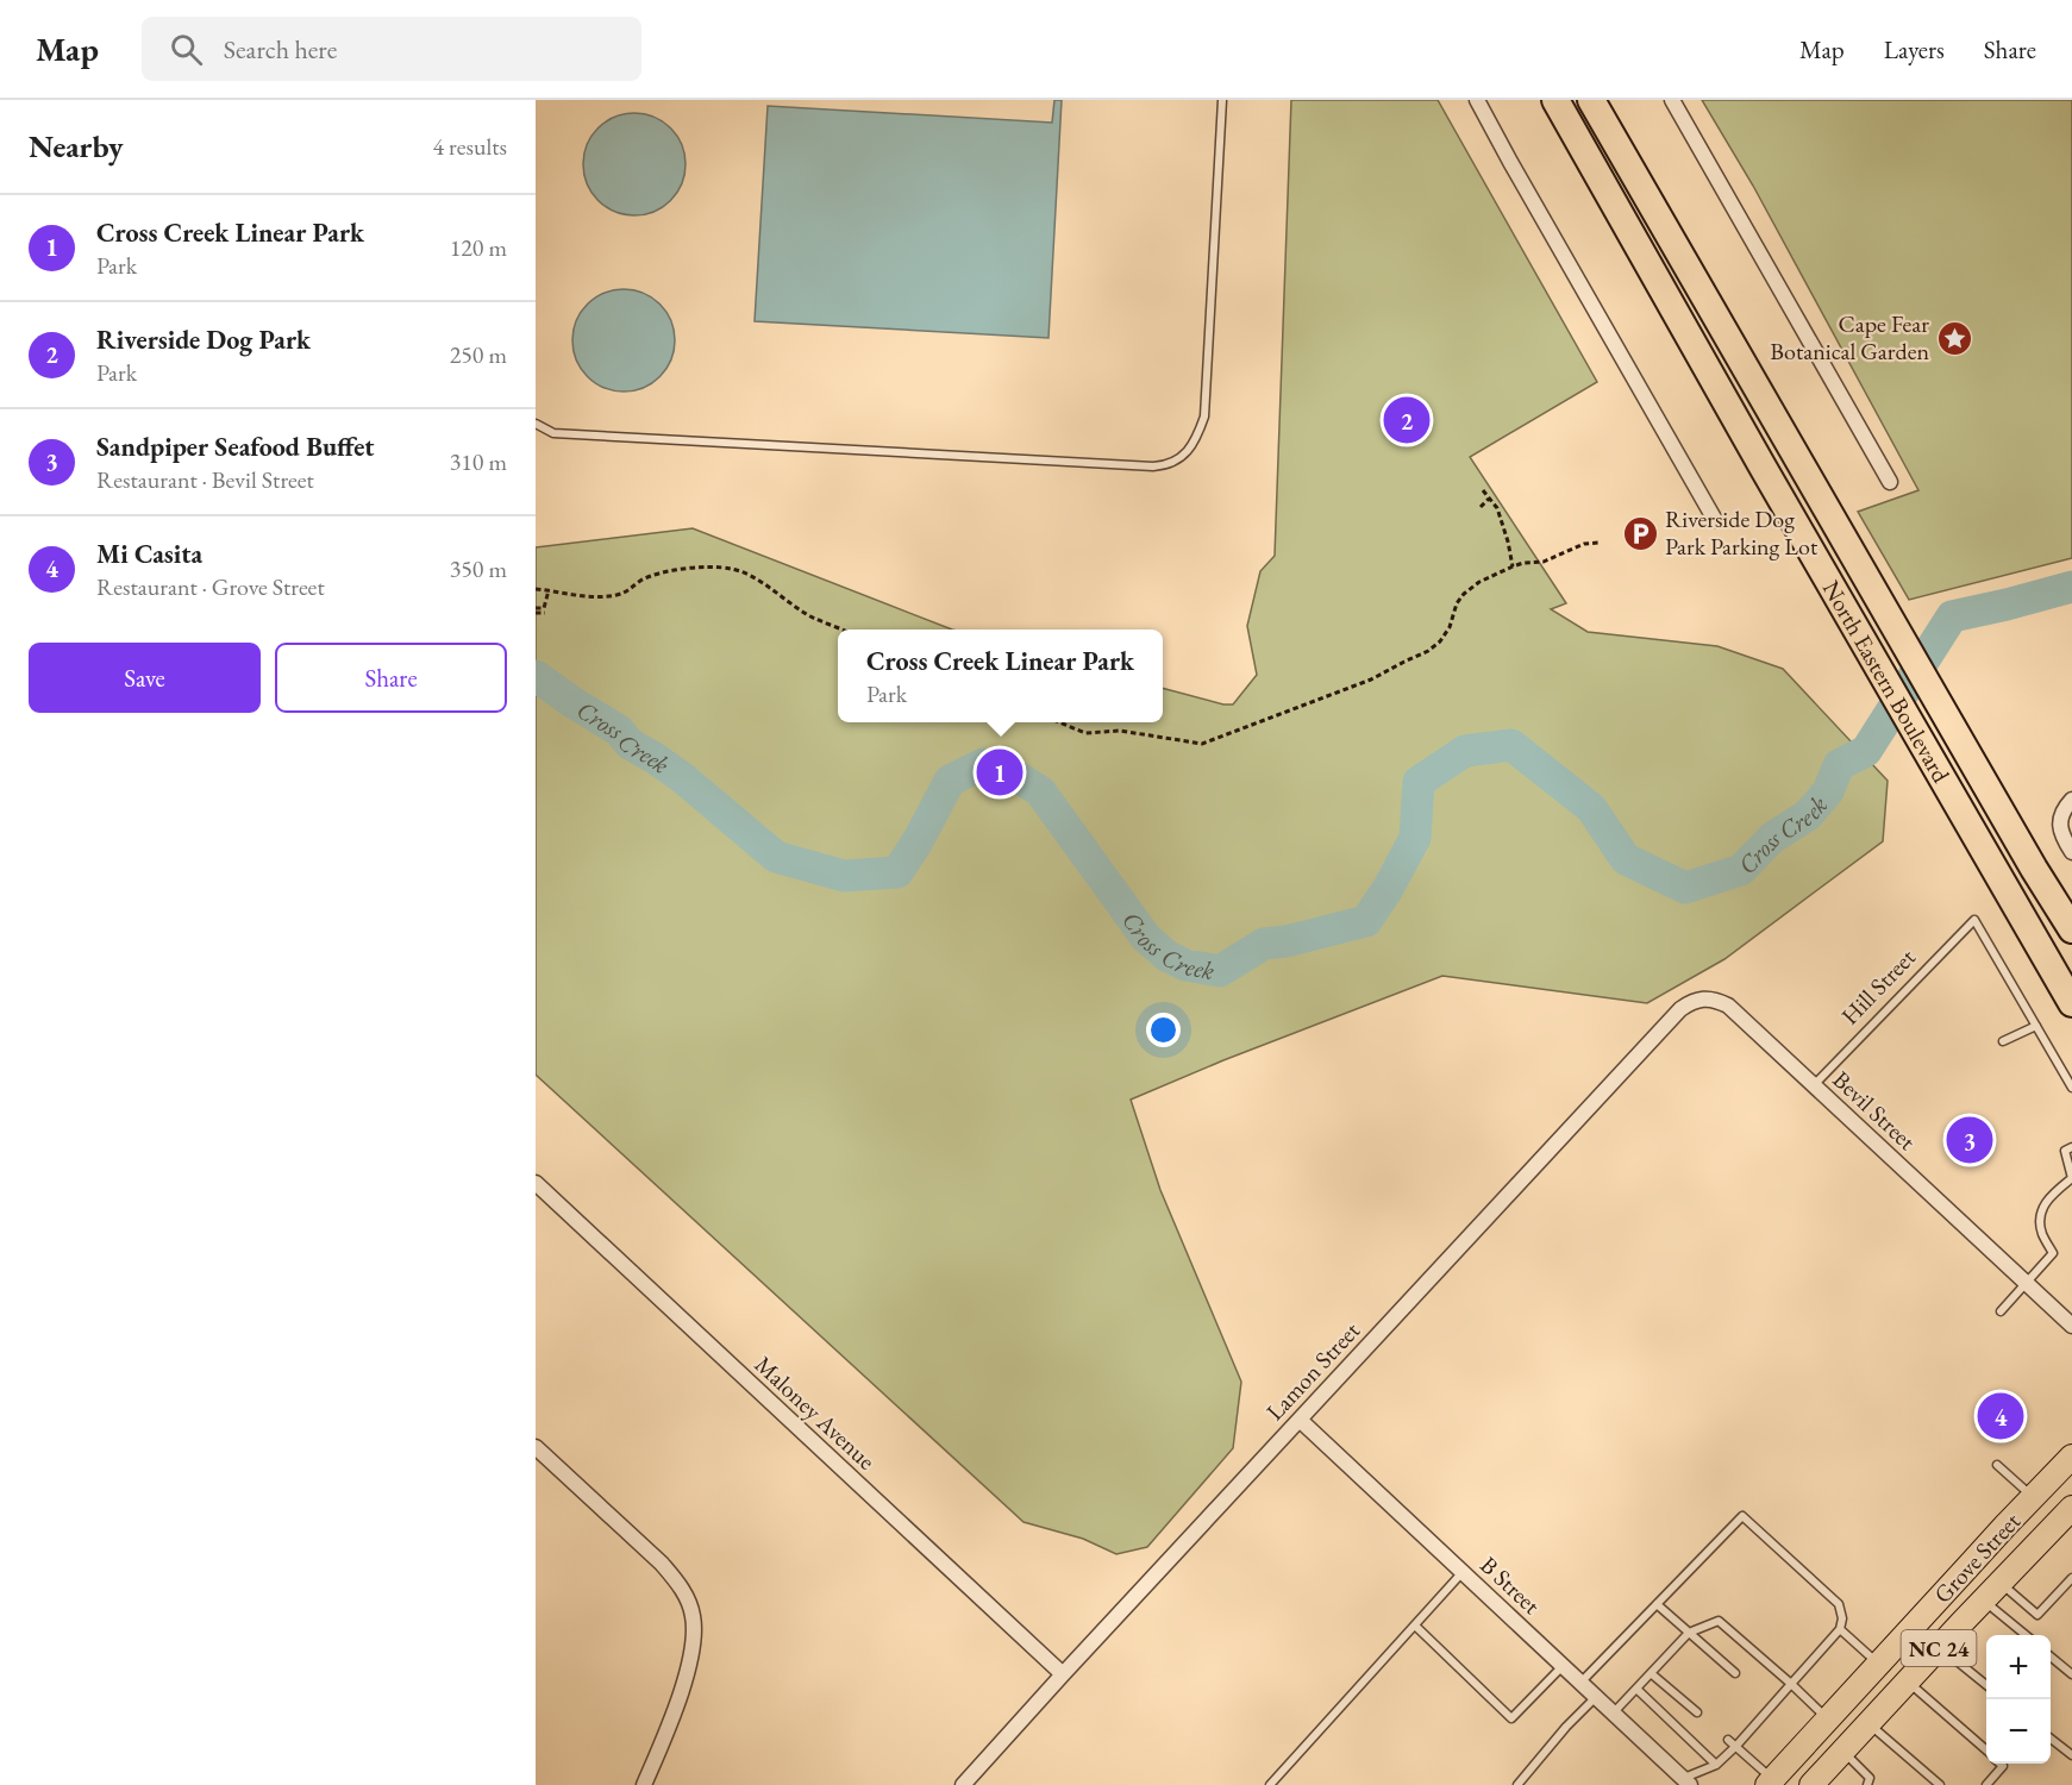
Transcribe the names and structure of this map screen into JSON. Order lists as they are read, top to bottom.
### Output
{
  "streets": {
    "highway": ["North Eastern Boulevard"],
    "main road": ["Grove Street", "NC 24"],
    "street": [
      "Bevil Street",
      "Lamon Street",
      "Maloney Avenue",
      "B Street"
    ],
    "lane": ["Hill Street"]
  },
  "crossings": [
    ["Hill Street", "Bevil Street"],
    ["Bevil Street", "Lamon Street"],
    ["Lamon Street", "Maloney Avenue"],
    ["Lamon Street", "B Street"]
  ],
  "water": ["Cross Creek"],
  "places": {
    "place": ["Cape Fear Botanical Garden"],
    "parking": ["Riverside Dog Park Parking Lot"]
  },
  "page": {
    "header": "Map",
    "search": "Search here",
    "nav": ["Map", "Layers", "Share"],
    "heading": ["Nearby", "4 results"],
    "list": [
      {
        "mark": "1",
        "name": "Cross Creek Linear Park",
        "note": "Park",
        "value": "120 m"
      },
      {
        "mark": "2",
        "name": "Riverside Dog Park",
        "note": "Park",
        "value": "250 m"
      },
      {
        "mark": "3",
        "name": "Sandpiper Seafood Buffet",
        "note": "Restaurant · Bevil Street",
        "value": "310 m"
      },
      {
        "mark": "4",
        "name": "Mi Casita",
        "note": "Restaurant · Grove Street",
        "value": "350 m"
      }
    ],
    "pins": [
      "2",
      "1",
      "3",
      "4"
    ],
    "buttons": ["Save", "Share"],
    "popup": ["Cross Creek Linear Park", "Park"],
    "map_buttons": ["+", "−"]
  }
}
